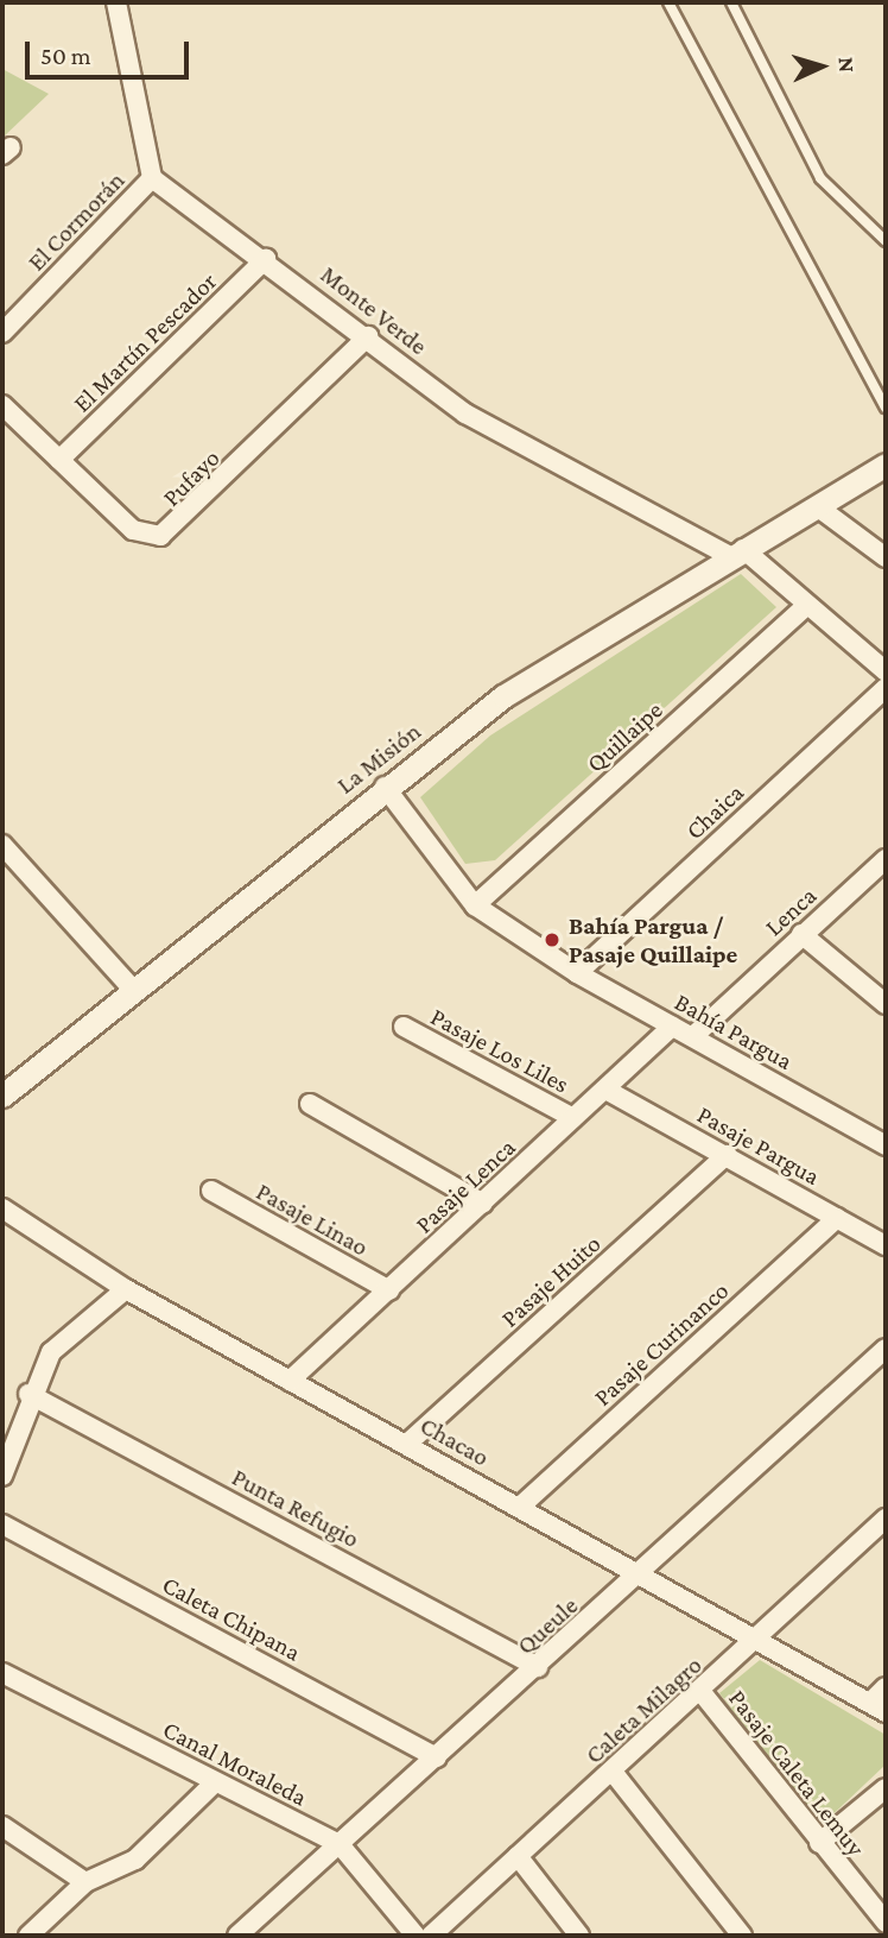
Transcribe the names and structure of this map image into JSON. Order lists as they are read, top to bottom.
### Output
{
  "streets": {
    "street": [
      "El Cormorán",
      "Monte Verde",
      "El Martín Pescador",
      "Pufayo",
      "Quillaipe",
      "La Misión",
      "Chaica",
      "Lenca",
      "Bahía Pargua",
      "Pasaje Los Liles",
      "Pasaje Pargua",
      "Pasaje Lenca",
      "Pasaje Linao",
      "Pasaje Huito",
      "Pasaje Curinanco",
      "Chacao",
      "Punta Refugio",
      "Caleta Chipana",
      "Queule",
      "Caleta Milagro",
      "Canal Moraleda",
      "Pasaje Caleta Lemuy"
    ]
  },
  "crossings": [
    ["El Cormorán", "Monte Verde"],
    ["Monte Verde", "El Martín Pescador"],
    ["Monte Verde", "Pufayo"],
    ["Monte Verde", "Quillaipe"],
    ["Monte Verde", "La Misión"],
    ["El Martín Pescador", "Pufayo"],
    ["Quillaipe", "Bahía Pargua"],
    ["La Misión", "Bahía Pargua"],
    ["Chaica", "Bahía Pargua"],
    ["Lenca", "Bahía Pargua"],
    ["Bahía Pargua", "Pasaje Lenca"],
    ["Pasaje Los Liles", "Pasaje Lenca"],
    ["Pasaje Pargua", "Pasaje Lenca"],
    ["Pasaje Pargua", "Pasaje Huito"],
    ["Pasaje Pargua", "Pasaje Curinanco"],
    ["Pasaje Lenca", "Pasaje Linao"],
    ["Pasaje Lenca", "Chacao"],
    ["Pasaje Huito", "Chacao"],
    ["Pasaje Curinanco", "Chacao"],
    ["Chacao", "Queule"],
    ["Chacao", "Caleta Milagro"],
    ["Punta Refugio", "Queule"],
    ["Caleta Chipana", "Queule"],
    ["Queule", "Canal Moraleda"],
    ["Caleta Milagro", "Pasaje Caleta Lemuy"]
  ],
  "places": ["Bahía Pargua / Pasaje Quillaipe"],
  "scale_bar": "50 m",
  "north": "right"
}
